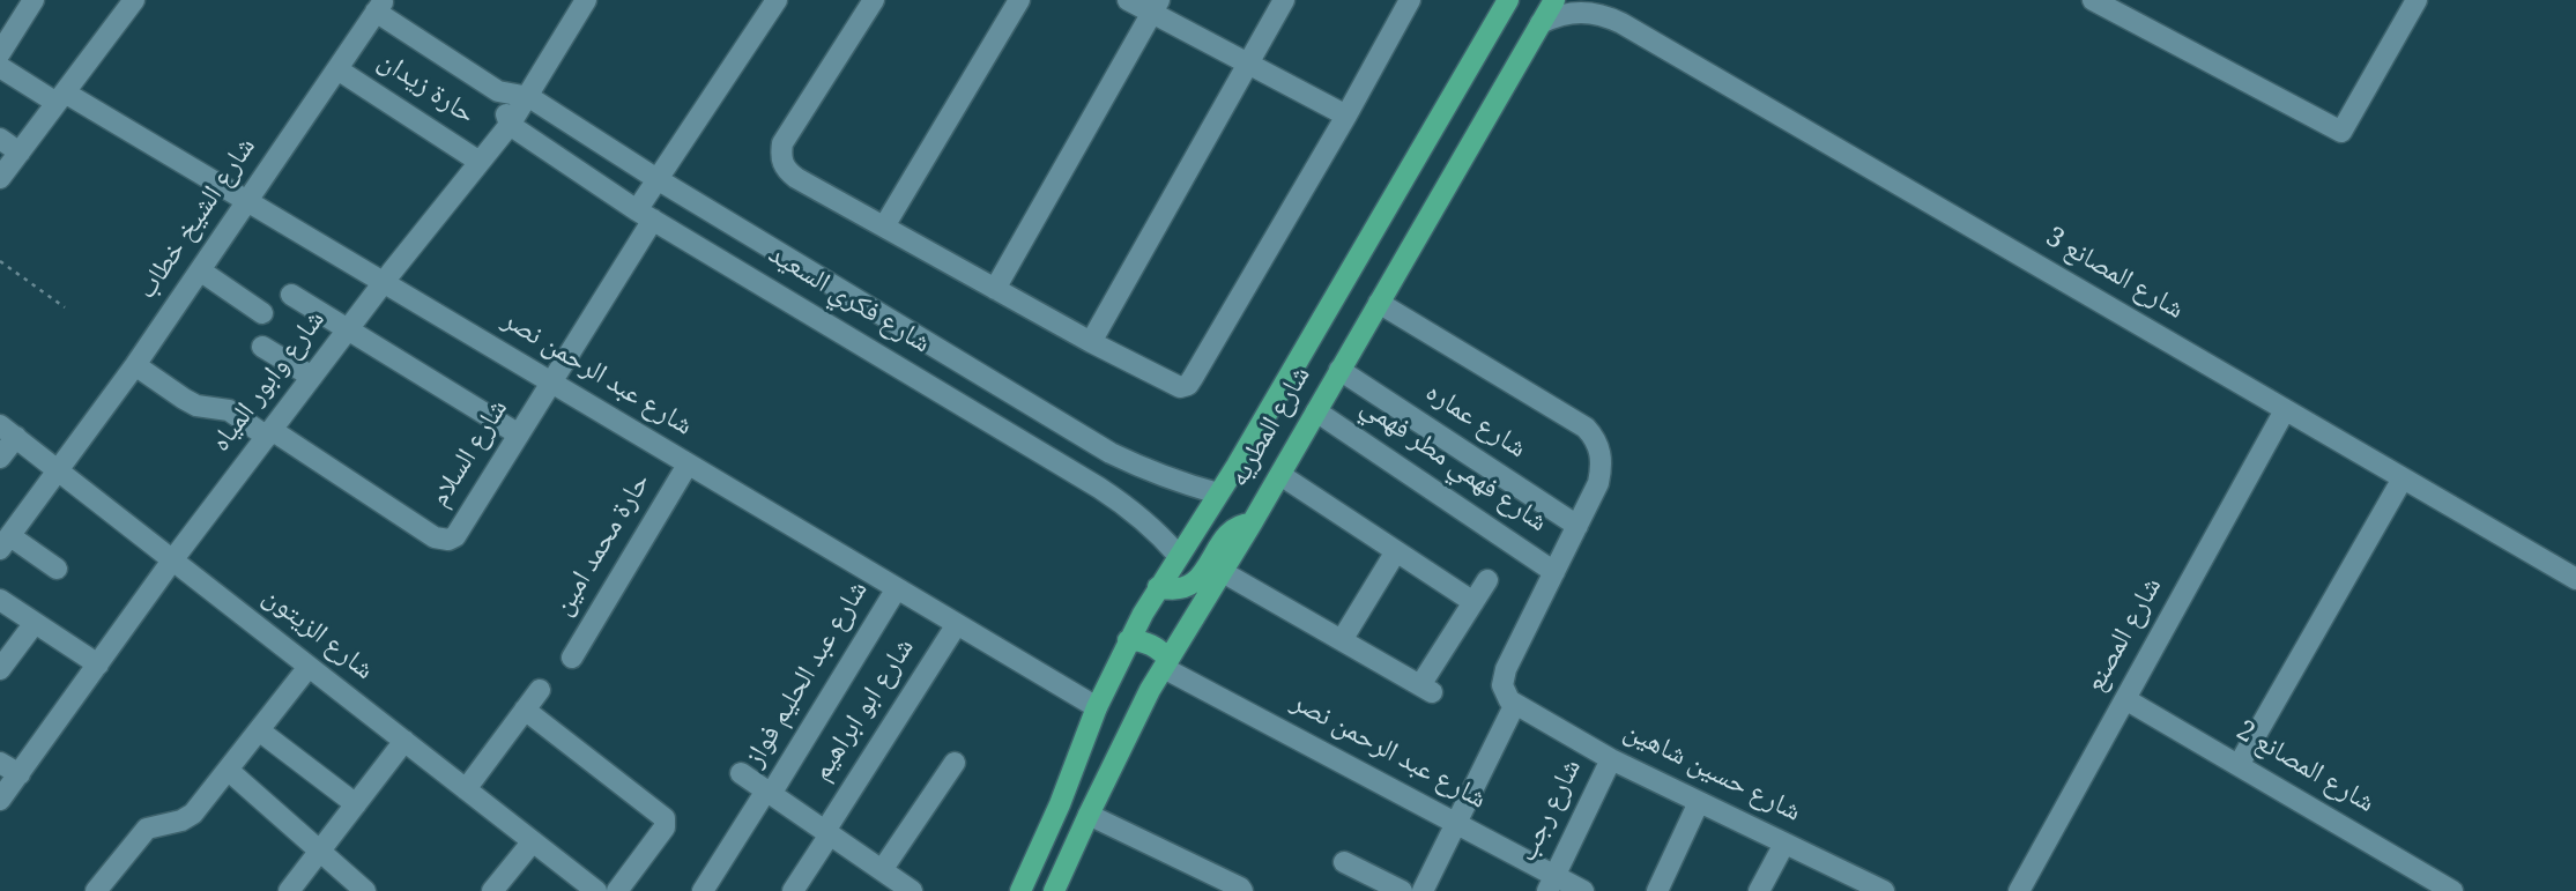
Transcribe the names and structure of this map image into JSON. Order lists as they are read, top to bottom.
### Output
{
  "streets": {
    "main road": ["شارع المطريه"],
    "street": [
      "حارة زيدان",
      "شارع الشيخ خطاب",
      "شارع المصانع 3",
      "شارع فكري السعيد",
      "شارع عبد الرحمن نصر",
      "شارع وابور المياه",
      "شارع عماره",
      "شارع السلام",
      "شارع فهمي مطر فهمي",
      "حارة محمد امين",
      "شارع الزيتون",
      "شارع المصنع",
      "شارع عبد الحليم فواز",
      "شارع ابو ابراهيم",
      "شارع المصانع 2",
      "شارع حسين شاهين",
      "شارع رجب"
    ]
  },
  "crossings": [
    ["حارة زيدان", "شارع الشيخ خطاب"],
    ["حارة زيدان", "شارع وابور المياه"],
    ["شارع الشيخ خطاب", "شارع فكري السعيد"],
    ["شارع الشيخ خطاب", "شارع عبد الرحمن نصر"],
    ["شارع الشيخ خطاب", "شارع السلام"],
    ["شارع الشيخ خطاب", "شارع الزيتون"],
    ["شارع المصانع 3", "شارع المطريه"],
    ["شارع المصانع 3", "شارع المصنع"],
    ["شارع فكري السعيد", "شارع وابور المياه"],
    ["شارع فكري السعيد", "شارع المطريه"],
    ["شارع فكري السعيد", "شارع السلام"],
    ["شارع عبد الرحمن نصر", "شارع وابور المياه"],
    ["شارع عبد الرحمن نصر", "شارع المطريه"],
    ["شارع عبد الرحمن نصر", "شارع السلام"],
    ["شارع عبد الرحمن نصر", "حارة محمد امين"],
    ["شارع عبد الرحمن نصر", "شارع عبد الحليم فواز"],
    ["شارع عبد الرحمن نصر", "شارع ابو ابراهيم"],
    ["شارع عبد الرحمن نصر", "شارع رجب"],
    ["شارع وابور المياه", "شارع السلام"],
    ["شارع وابور المياه", "شارع الزيتون"],
    ["شارع عماره", "شارع المطريه"],
    ["شارع المطريه", "شارع فهمي مطر فهمي"],
    ["شارع المصنع", "شارع المصانع 2"],
    ["شارع حسين شاهين", "شارع رجب"]
  ]
}
